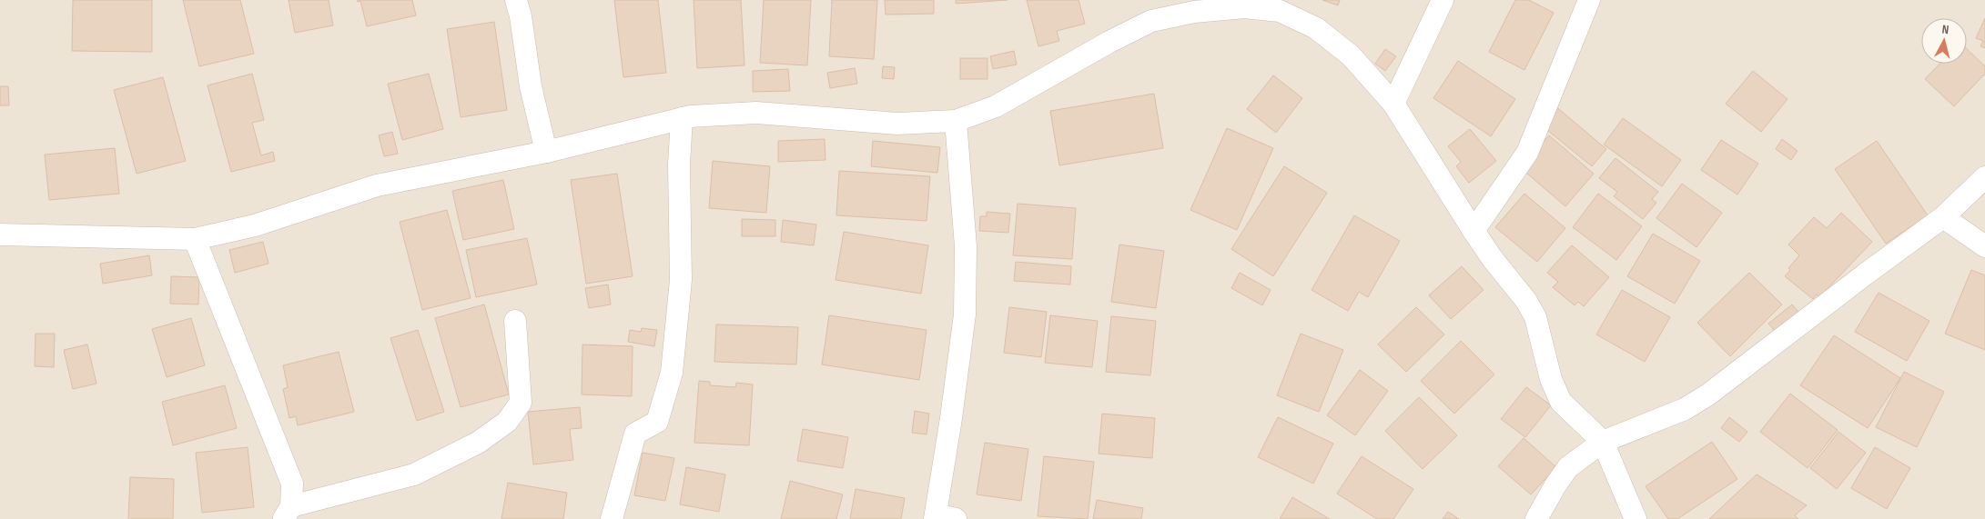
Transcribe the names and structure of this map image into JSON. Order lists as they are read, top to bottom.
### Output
{
  "north": "top"
}
